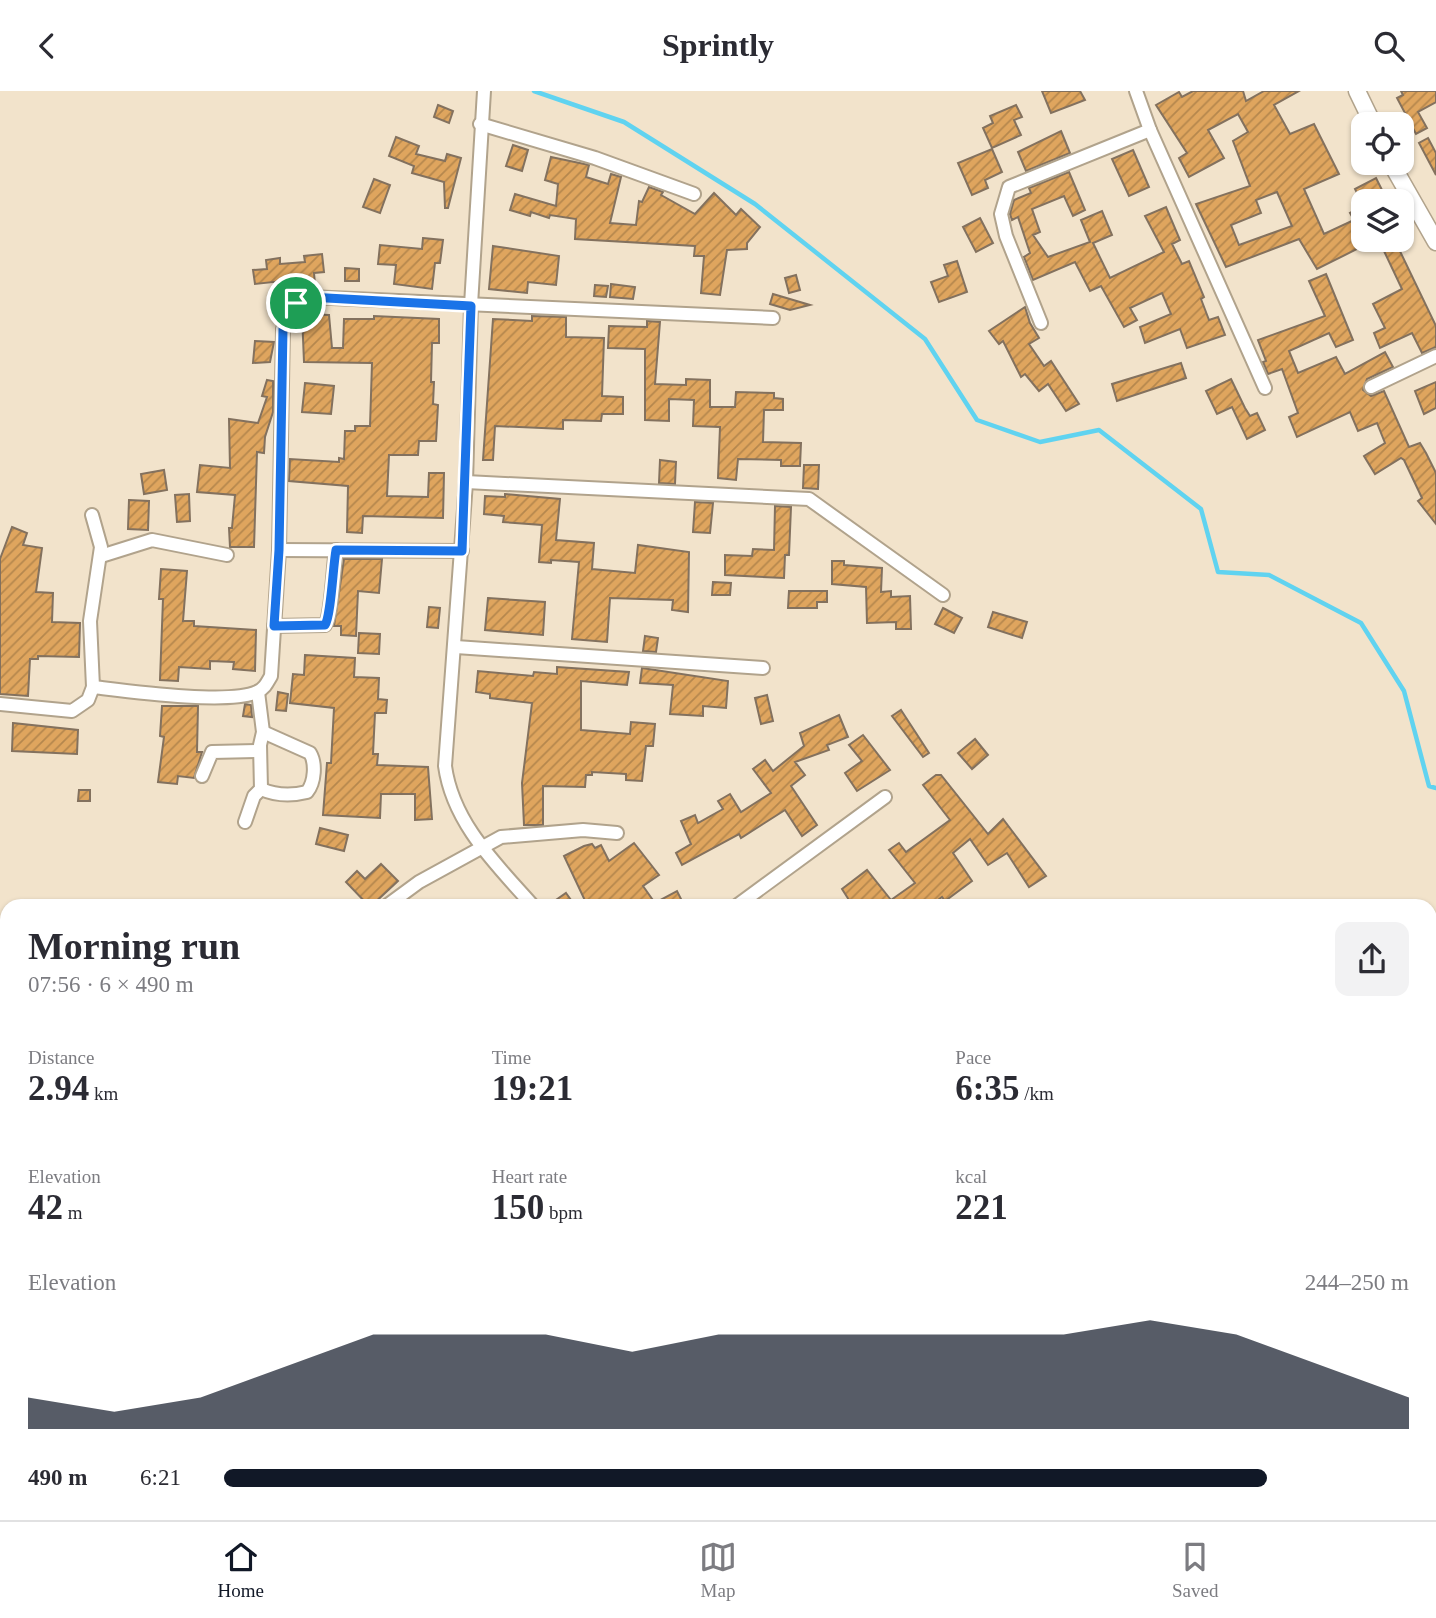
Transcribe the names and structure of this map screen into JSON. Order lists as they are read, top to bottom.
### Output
{
  "page": {
    "header": "Sprintly",
    "heading": ["Morning run", "07:56 · 6 × 490 m"],
    "stats": [
      ["Distance", "2.94 km"],
      ["Time", "19:21"],
      ["Pace", "6:35 /km"],
      ["Elevation", "42 m"],
      ["Heart rate", "150 bpm"],
      ["kcal", "221"]
    ],
    "chart": ["Elevation", "244–250 m"],
    "list": [
      {
        "name": "490 m",
        "note": "6:21"
      }
    ],
    "tabs": ["Home", "Map", "Saved"]
  }
}
